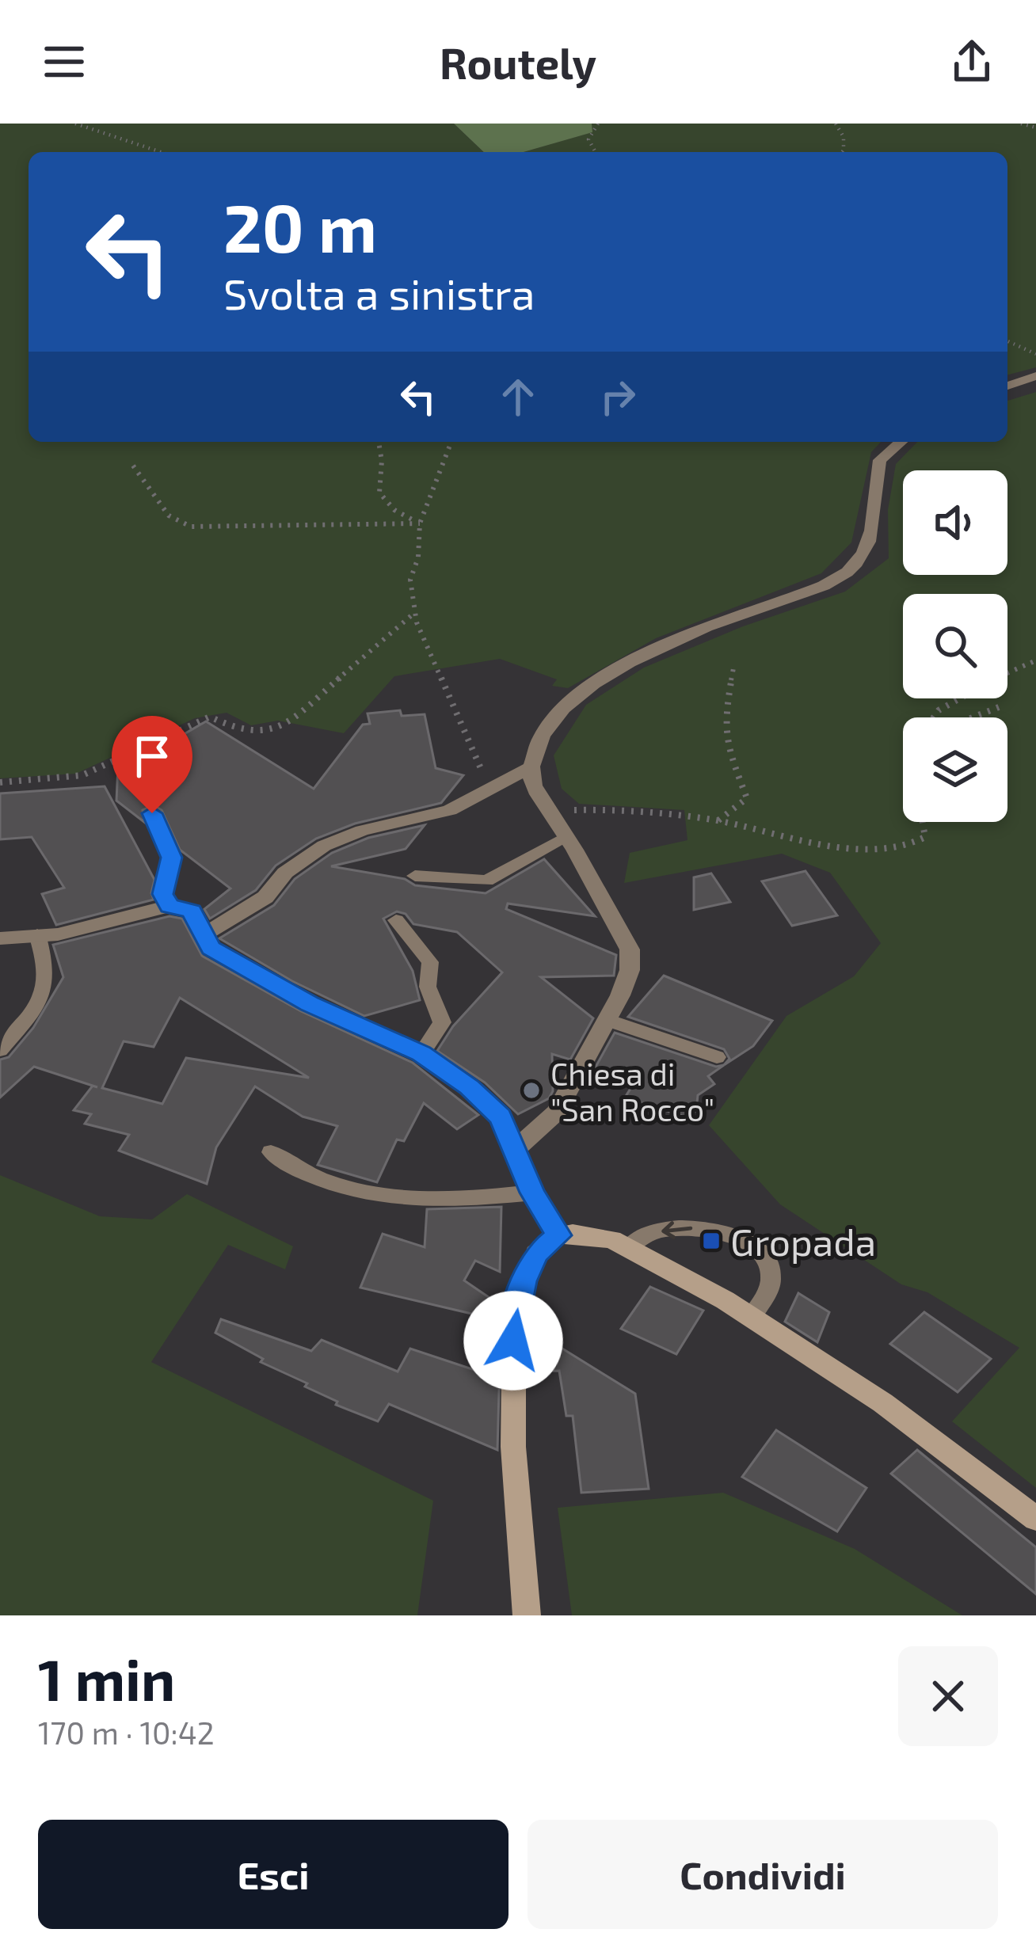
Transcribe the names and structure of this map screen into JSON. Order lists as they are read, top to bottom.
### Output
{
  "places": {
    "other": ["Chiesa di \"San Rocco\""],
    "transit": ["Gropada"]
  },
  "page": {
    "header": "Routely",
    "turn": ["20 m", "Svolta a sinistra"],
    "heading": ["1 min", "170 m · 10:42"],
    "buttons": ["Esci", "Condividi"]
  }
}
